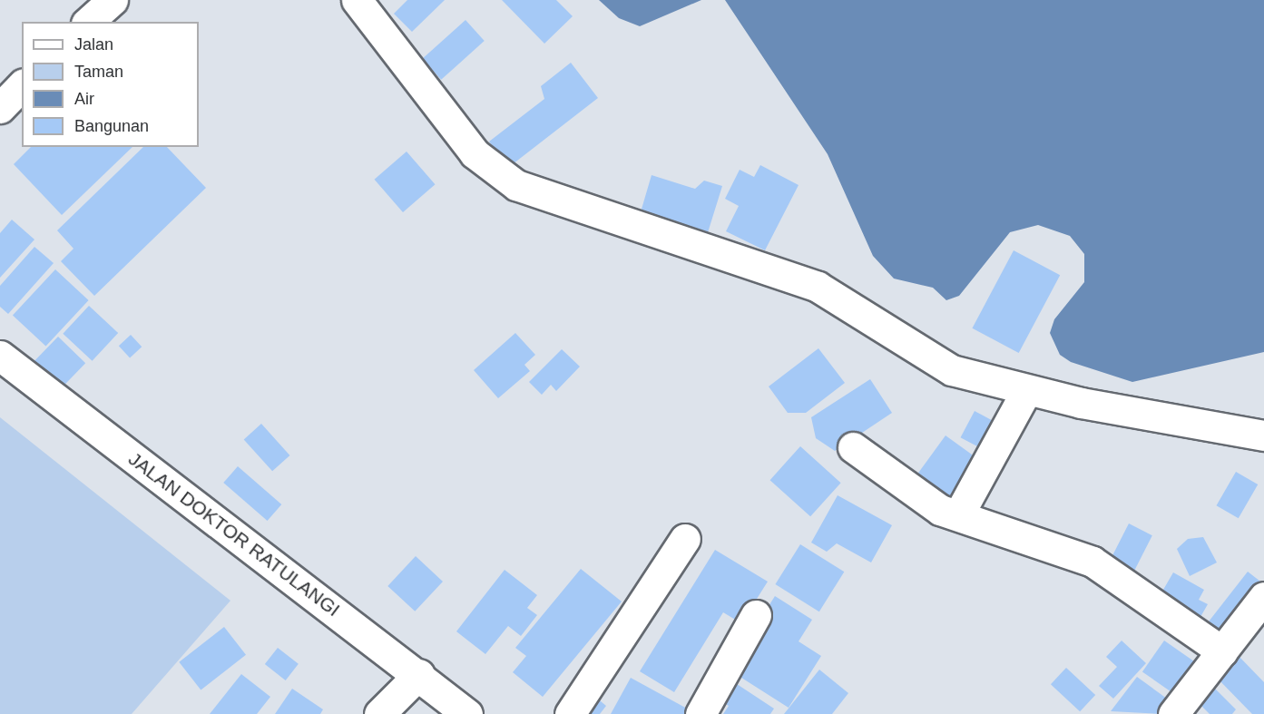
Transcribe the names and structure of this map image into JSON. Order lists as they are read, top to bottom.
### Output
{
  "streets": {
    "main road": ["JALAN DOKTOR RATULANGI"]
  },
  "legend": [
    "Jalan",
    "Taman",
    "Air",
    "Bangunan"
  ]
}
